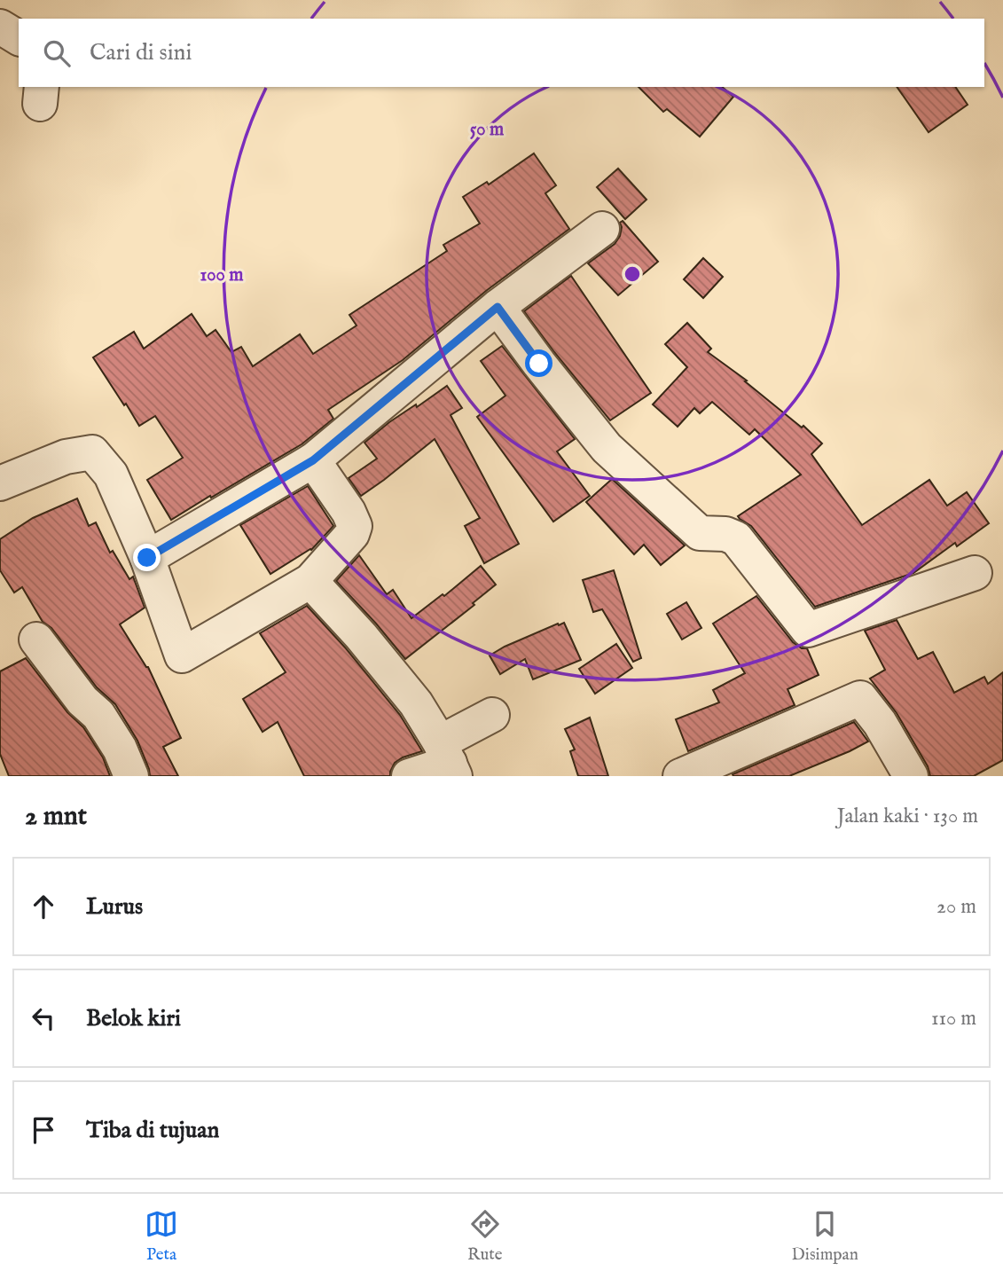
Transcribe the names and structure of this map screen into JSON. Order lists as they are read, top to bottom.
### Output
{
  "page": {
    "search": "Cari di sini",
    "heading": ["2 mnt", "Jalan kaki · 130 m"],
    "list": [
      ["Lurus", "20 m"],
      ["Belok kiri", "110 m"],
      "Tiba di tujuan"
    ],
    "nav": ["Peta", "Rute", "Disimpan"]
  },
  "rings": ["50 m", "100 m"]
}
